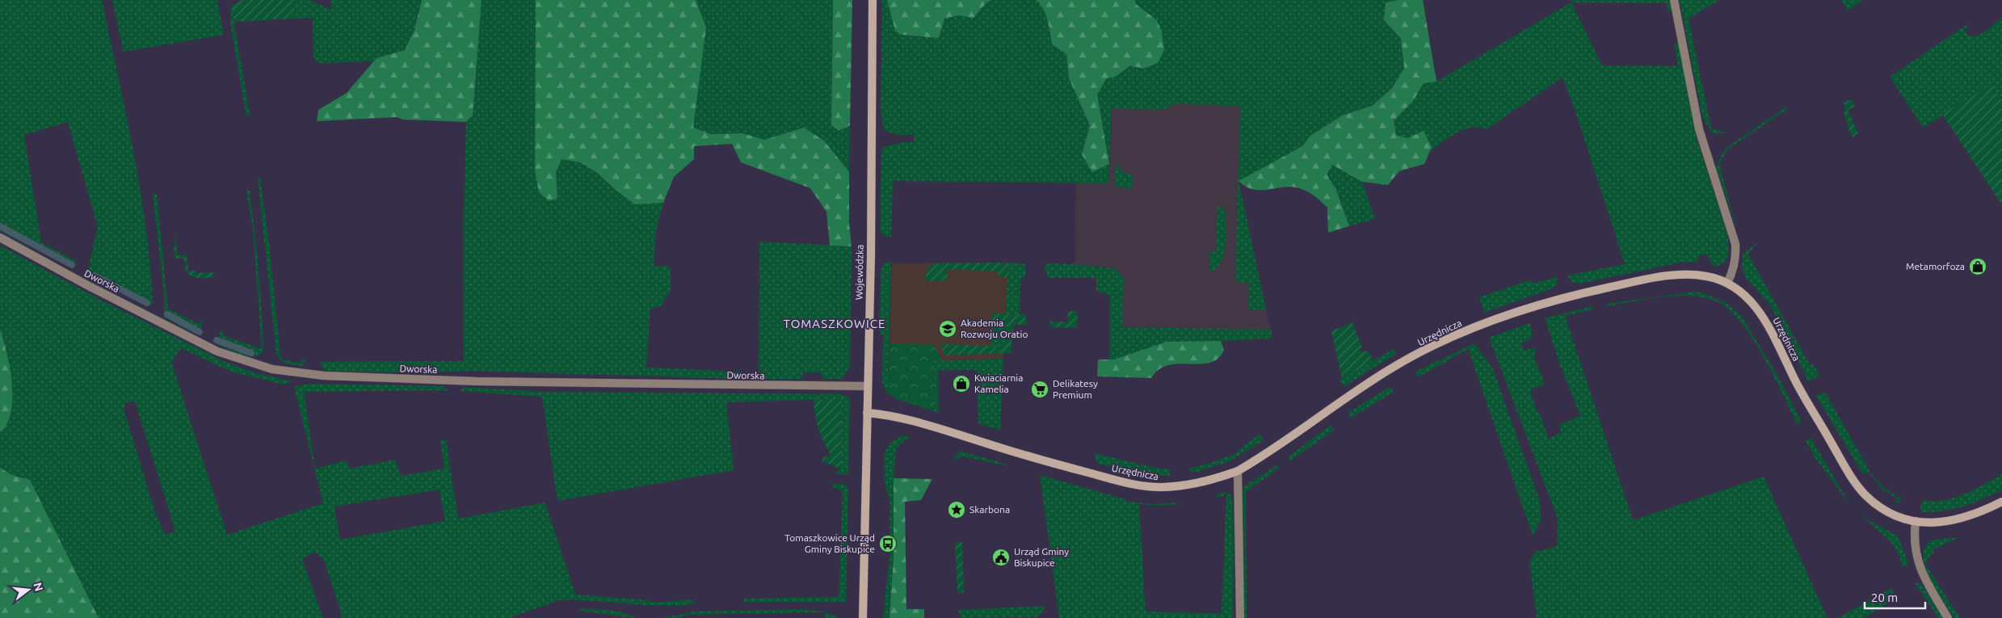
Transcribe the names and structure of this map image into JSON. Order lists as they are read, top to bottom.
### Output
{
  "streets": {
    "street": ["Wojewódzka", "Dworska", "Urzędnicza"]
  },
  "crossings": [
    ["Wojewódzka", "Dworska"],
    ["Wojewódzka", "Urzędnicza"]
  ],
  "districts": ["TOMASZKOWICE"],
  "places": {
    "shop": ["Metamorfoza", "Kwiaciarnia Kamelia"],
    "school or university": ["Akademia Rozwoju Oratio"],
    "supermarket": ["Delikatesy Premium"],
    "place": ["Skarbona"],
    "bus stop": ["Tomaszkowice Urząd Gminy Biskupice"],
    "public building": ["Urząd Gminy Biskupice"]
  },
  "scale_bar": "20 m",
  "north": "right"
}
